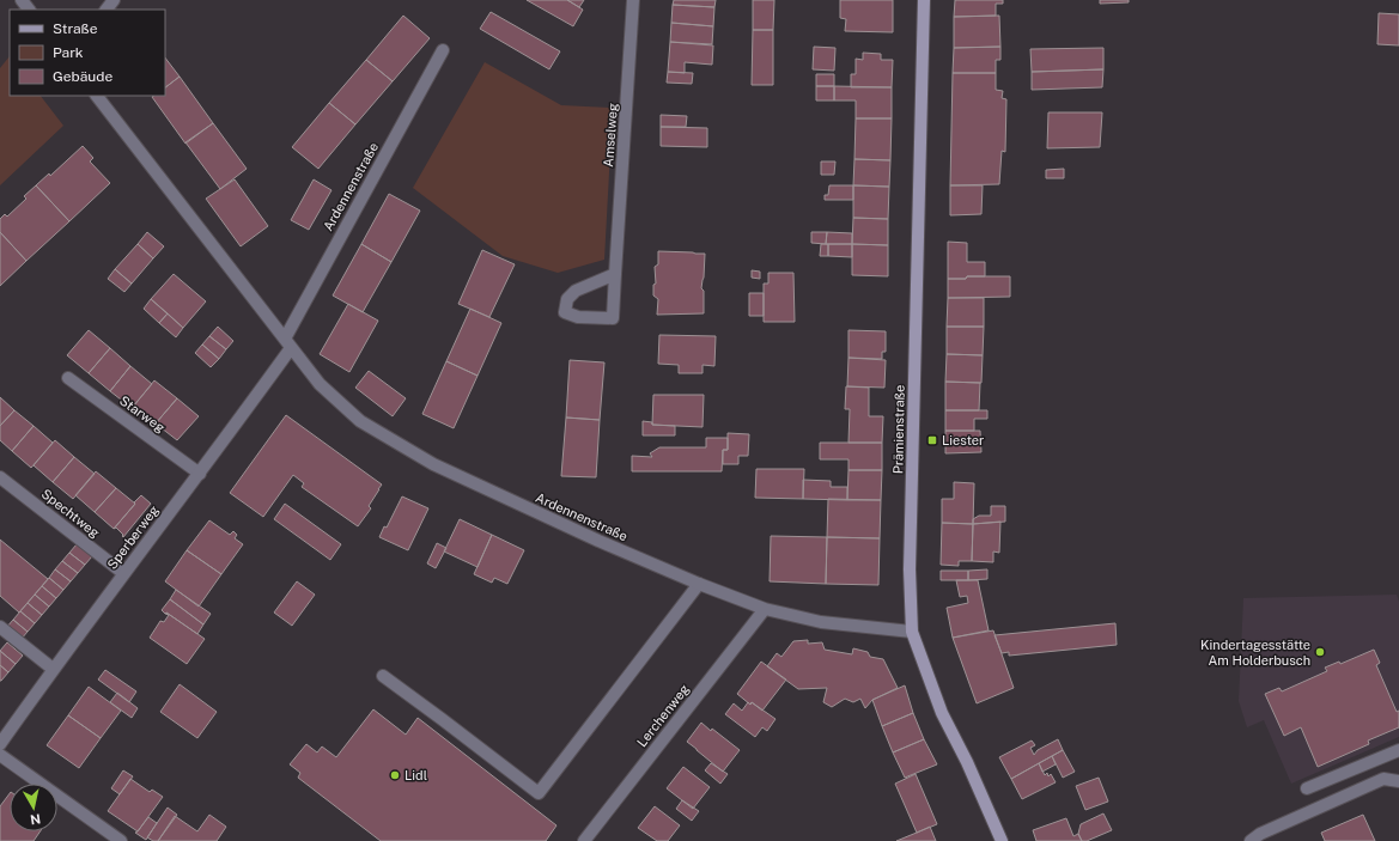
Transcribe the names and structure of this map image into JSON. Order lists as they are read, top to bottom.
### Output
{
  "streets": {
    "street": [
      "Amselweg",
      "Ardennenstraße",
      "Starweg",
      "Prämienstraße",
      "Spechtweg",
      "Sperberweg",
      "Lerchenweg"
    ]
  },
  "crossings": [
    ["Ardennenstraße", "Prämienstraße"],
    ["Ardennenstraße", "Sperberweg"],
    ["Ardennenstraße", "Lerchenweg"],
    ["Starweg", "Sperberweg"],
    ["Spechtweg", "Sperberweg"]
  ],
  "places": {
    "transit": ["Liester"],
    "other": ["Kindertagesstätte Am Holderbusch", "Lidl"]
  },
  "legend": ["Straße", "Park", "Gebäude"],
  "north": "bottom"
}
